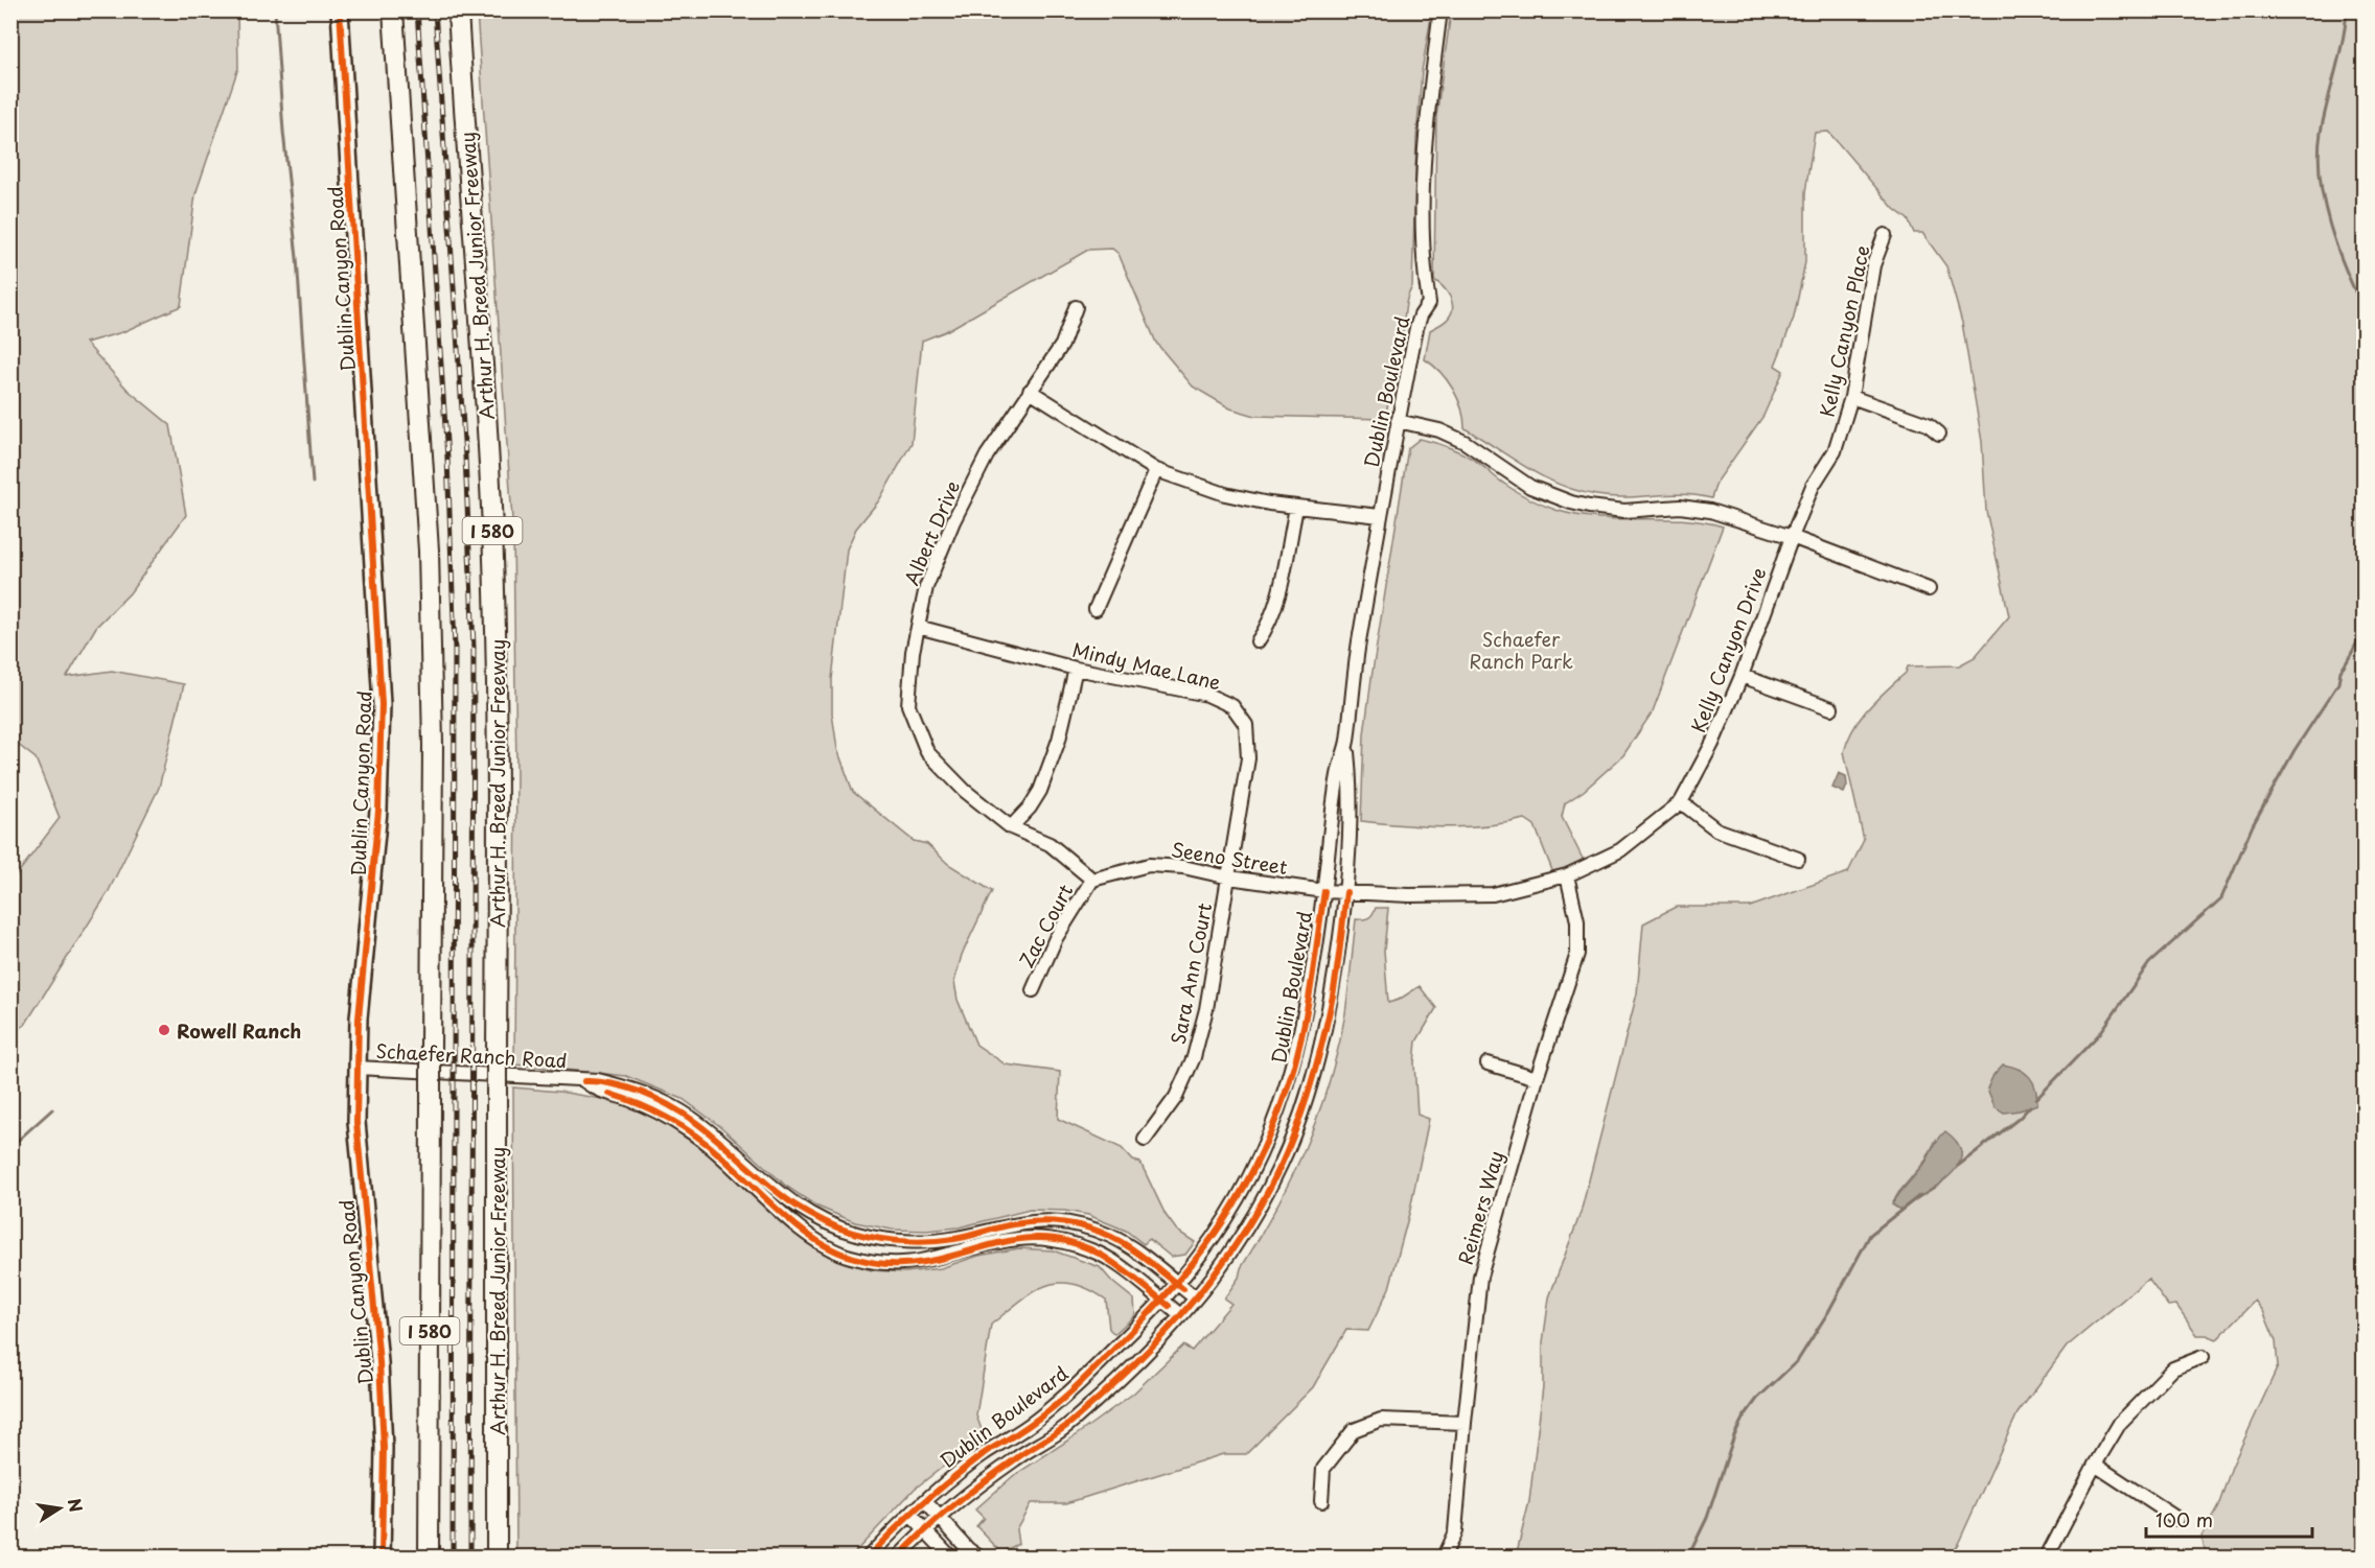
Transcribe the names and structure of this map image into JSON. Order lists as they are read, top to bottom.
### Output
{
  "streets": {
    "highway": ["Arthur H. Breed Junior Freeway", "I 580"],
    "main road": ["Dublin Canyon Road"],
    "street": [
      "Kelly Canyon Place",
      "Dublin Boulevard",
      "Albert Drive",
      "Kelly Canyon Drive",
      "Mindy Mae Lane",
      "Seeno Street",
      "Zac Court",
      "Sara Ann Court",
      "Schaefer Ranch Road",
      "Reimers Way"
    ]
  },
  "crossings": [
    ["Dublin Canyon Road", "Schaefer Ranch Road"],
    ["Kelly Canyon Place", "Kelly Canyon Drive"],
    ["Dublin Boulevard", "Kelly Canyon Drive"],
    ["Dublin Boulevard", "Seeno Street"],
    ["Dublin Boulevard", "Schaefer Ranch Road"],
    ["Albert Drive", "Mindy Mae Lane"],
    ["Albert Drive", "Seeno Street"],
    ["Albert Drive", "Zac Court"],
    ["Kelly Canyon Drive", "Seeno Street"],
    ["Kelly Canyon Drive", "Reimers Way"],
    ["Mindy Mae Lane", "Seeno Street"],
    ["Mindy Mae Lane", "Sara Ann Court"],
    ["Seeno Street", "Zac Court"],
    ["Seeno Street", "Sara Ann Court"]
  ],
  "parks": ["Schaefer Ranch Park"],
  "places": ["Rowell Ranch"],
  "scale_bar": "100 m",
  "north": "right"
}
